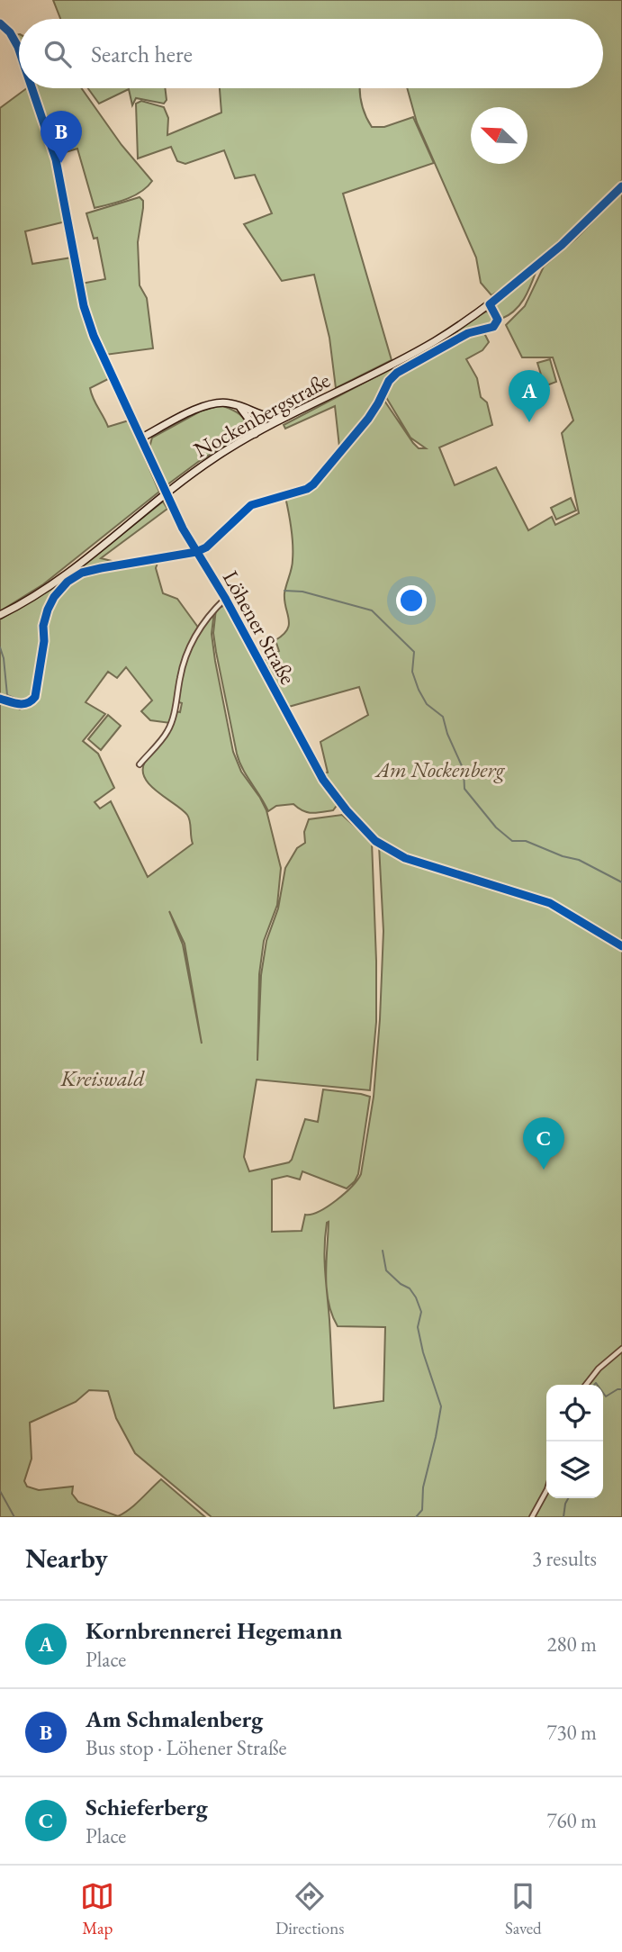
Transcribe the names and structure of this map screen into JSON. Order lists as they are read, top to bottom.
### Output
{
  "streets": {
    "street": ["Nockenbergstraße", "Löhener Straße"]
  },
  "parks": ["Am Nockenberg", "Kreiswald"],
  "north": "top left",
  "page": {
    "search": "Search here",
    "pins": ["B", "A", "C"],
    "heading": ["Nearby", "3 results"],
    "list": [
      {
        "mark": "A",
        "name": "Kornbrennerei Hegemann",
        "note": "Place",
        "value": "280 m"
      },
      {
        "mark": "B",
        "name": "Am Schmalenberg",
        "note": "Bus stop · Löhener Straße",
        "value": "730 m"
      },
      {
        "mark": "C",
        "name": "Schieferberg",
        "note": "Place",
        "value": "760 m"
      }
    ],
    "nav": ["Map", "Directions", "Saved"]
  }
}
